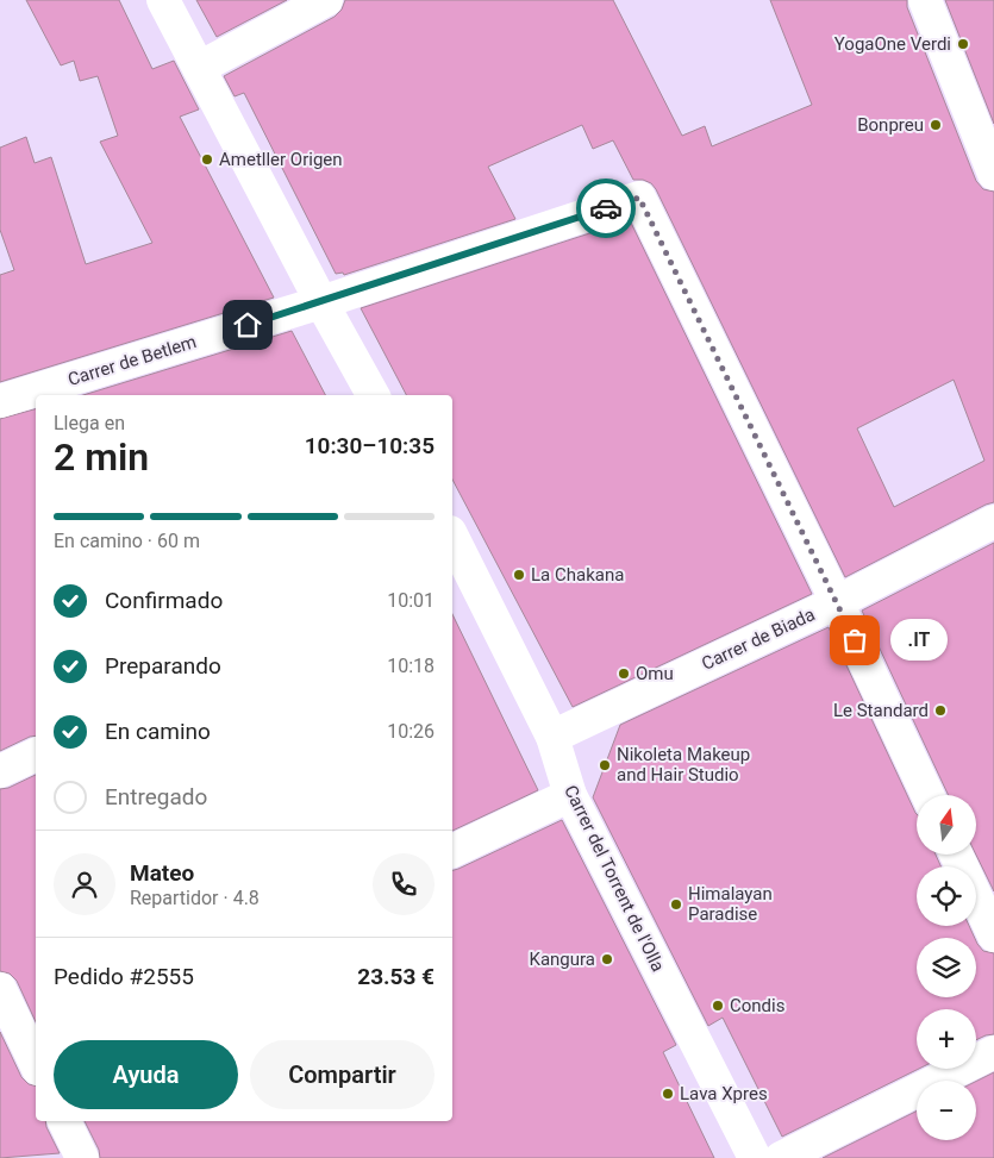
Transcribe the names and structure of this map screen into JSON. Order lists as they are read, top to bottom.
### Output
{
  "streets": {
    "street": ["Carrer de Betlem", "Carrer de Biada", "Carrer del Torrent de l'Olla"]
  },
  "crossings": [
    ["Carrer de Betlem", "Carrer de Biada"],
    ["Carrer de Biada", "Carrer del Torrent de l'Olla"]
  ],
  "places": [
    "YogaOne Verdi",
    "Bonpreu",
    "Ametller Origen",
    "La Chakana",
    ".IT",
    "Omu",
    "Le Standard",
    "Nikoleta Makeup and Hair Studio",
    "Himalayan Paradise",
    "Kangura",
    "Condis",
    "Lava Xpres"
  ],
  "north": "top",
  "page": {
    "heading": ["2 min", "Llega en", "10:30–10:35"],
    "panel": [
      "Mateo",
      "Repartidor · 4.8",
      "Pedido #2555",
      "23.53 €"
    ],
    "bar": "En camino · 60 m",
    "list": [
      ["Confirmado", "10:01"],
      ["Preparando", "10:18"],
      ["En camino", "10:26"],
      "Entregado"
    ],
    "bubble": ".IT",
    "map_buttons": ["+", "−"],
    "buttons": ["Ayuda", "Compartir"]
  }
}
